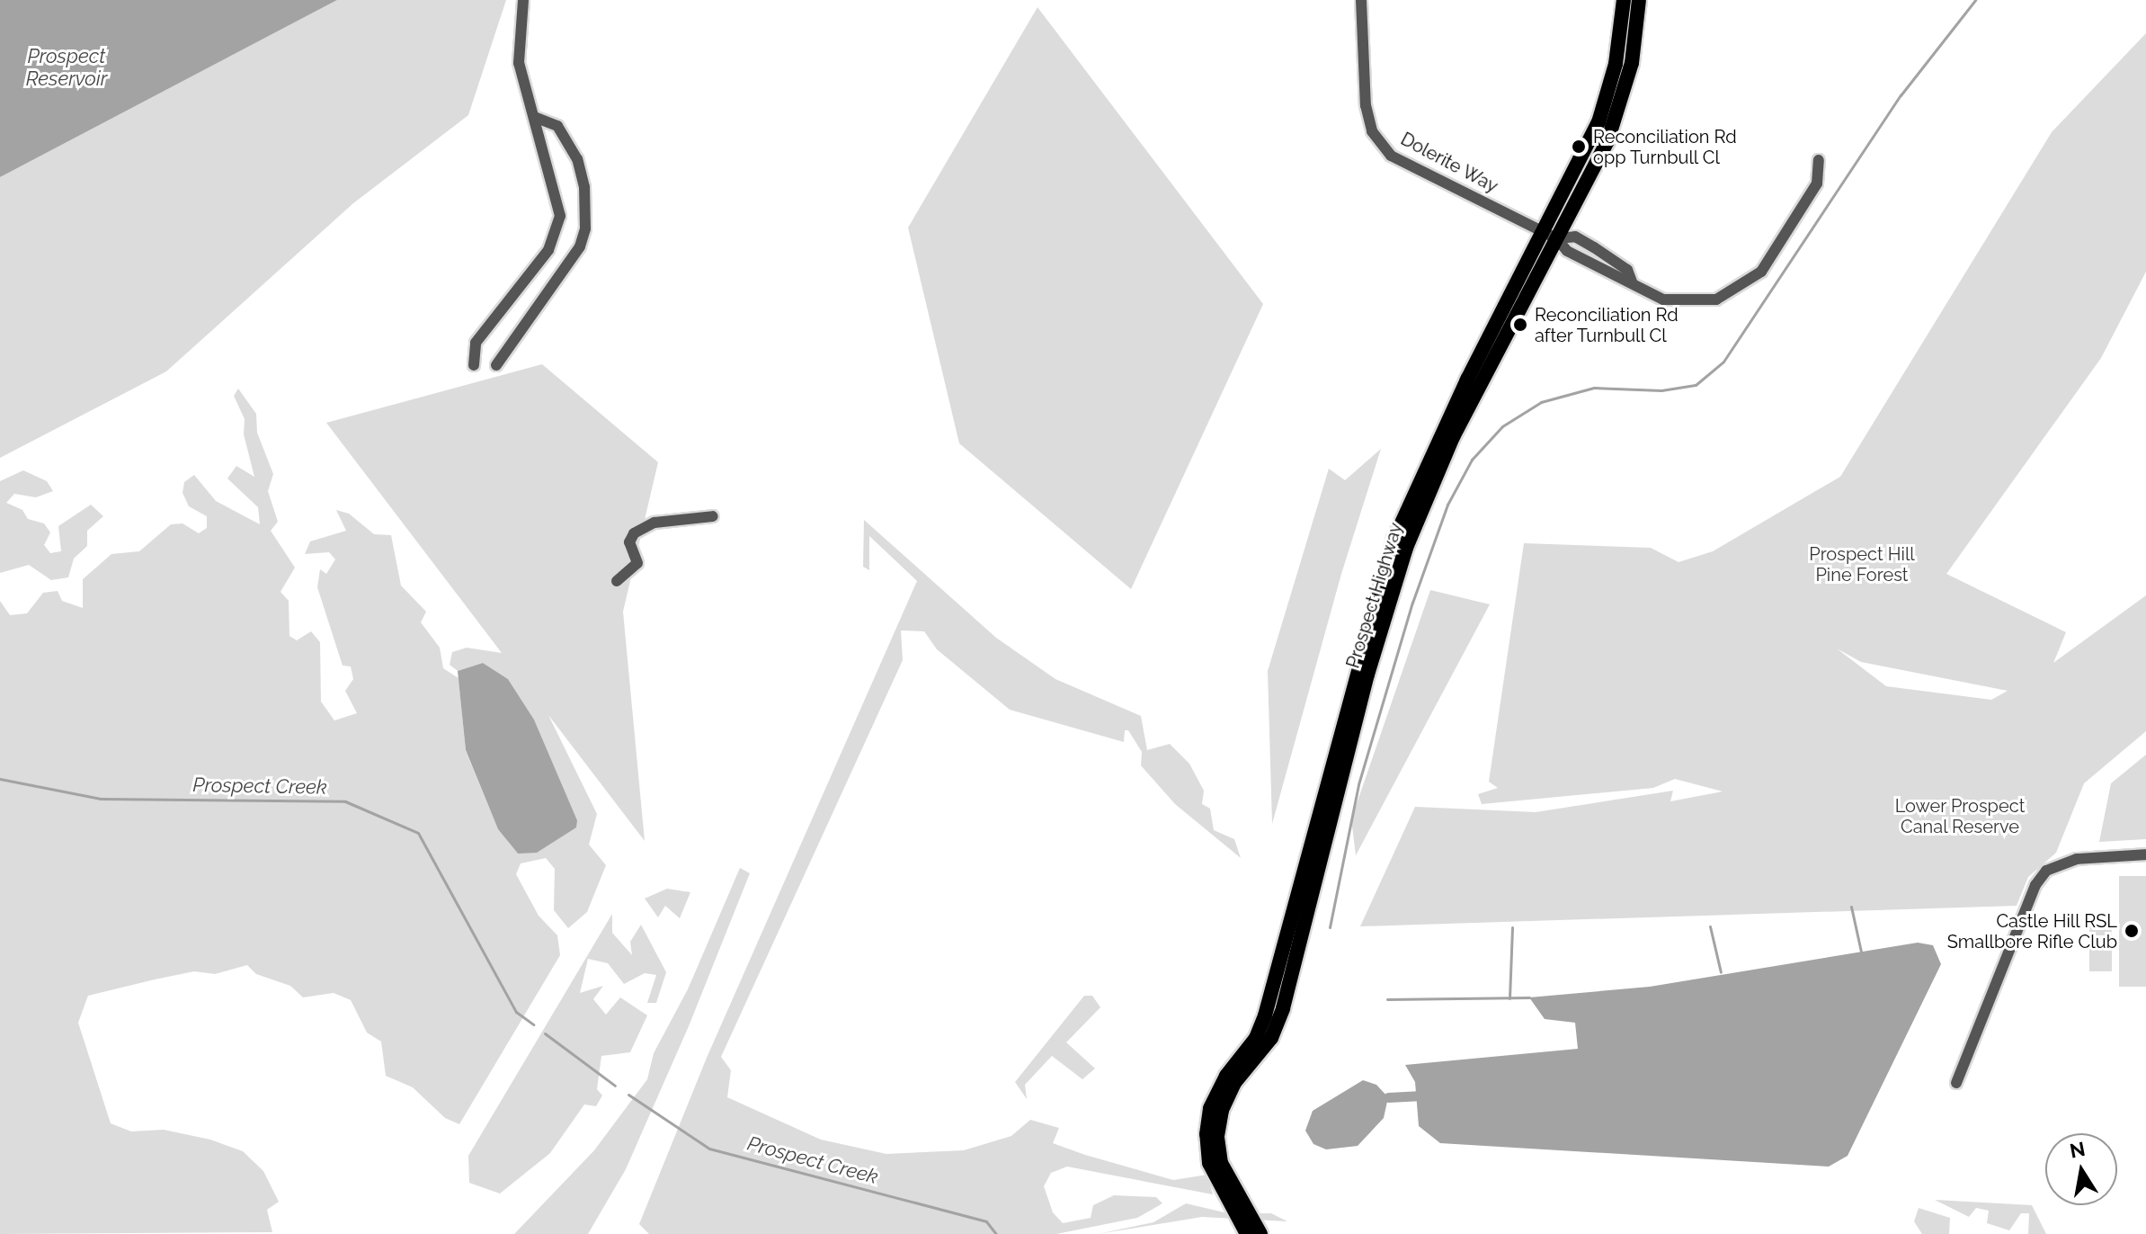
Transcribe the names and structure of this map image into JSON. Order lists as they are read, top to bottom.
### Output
{
  "streets": {
    "main road": ["Prospect Highway"],
    "street": ["Dolerite Way"]
  },
  "crossings": [
    ["Dolerite Way", "Prospect Highway"]
  ],
  "water": ["Prospect Reservoir", "Prospect Creek"],
  "parks": ["Prospect Hill Pine Forest", "Lower Prospect Canal Reserve"],
  "places": ["Reconciliation Rd opp Turnbull Cl", "Reconciliation Rd after Turnbull Cl", "Castle Hill RSL Smallbore Rifle Club"],
  "north": "top"
}
